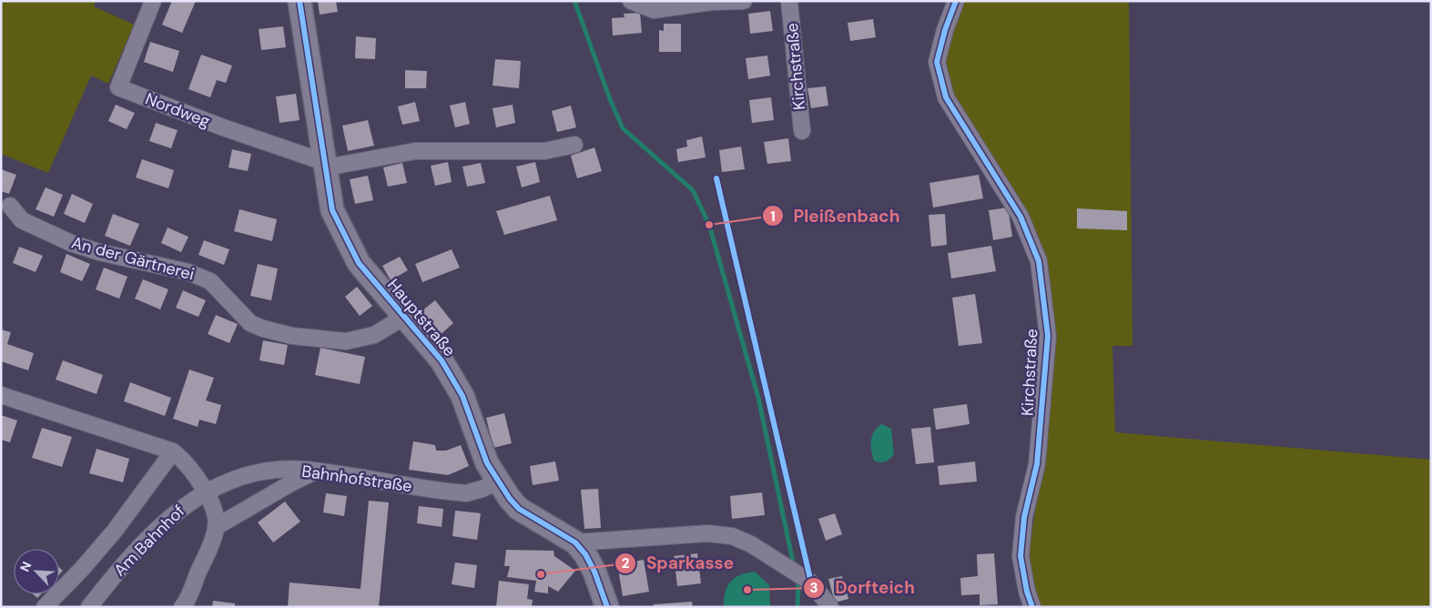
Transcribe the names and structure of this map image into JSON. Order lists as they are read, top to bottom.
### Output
{
  "streets": {
    "street": [
      "Kirchstraße",
      "Nordweg",
      "An der Gärtnerei",
      "Hauptstraße",
      "Bahnhofstraße",
      "Am Bahnhof"
    ]
  },
  "crossings": [
    ["Nordweg", "Hauptstraße"],
    ["An der Gärtnerei", "Hauptstraße"],
    ["Hauptstraße", "Bahnhofstraße"],
    ["Bahnhofstraße", "Am Bahnhof"]
  ],
  "places": ["Pleißenbach", "Sparkasse", "Dorfteich"],
  "north": "top left"
}
